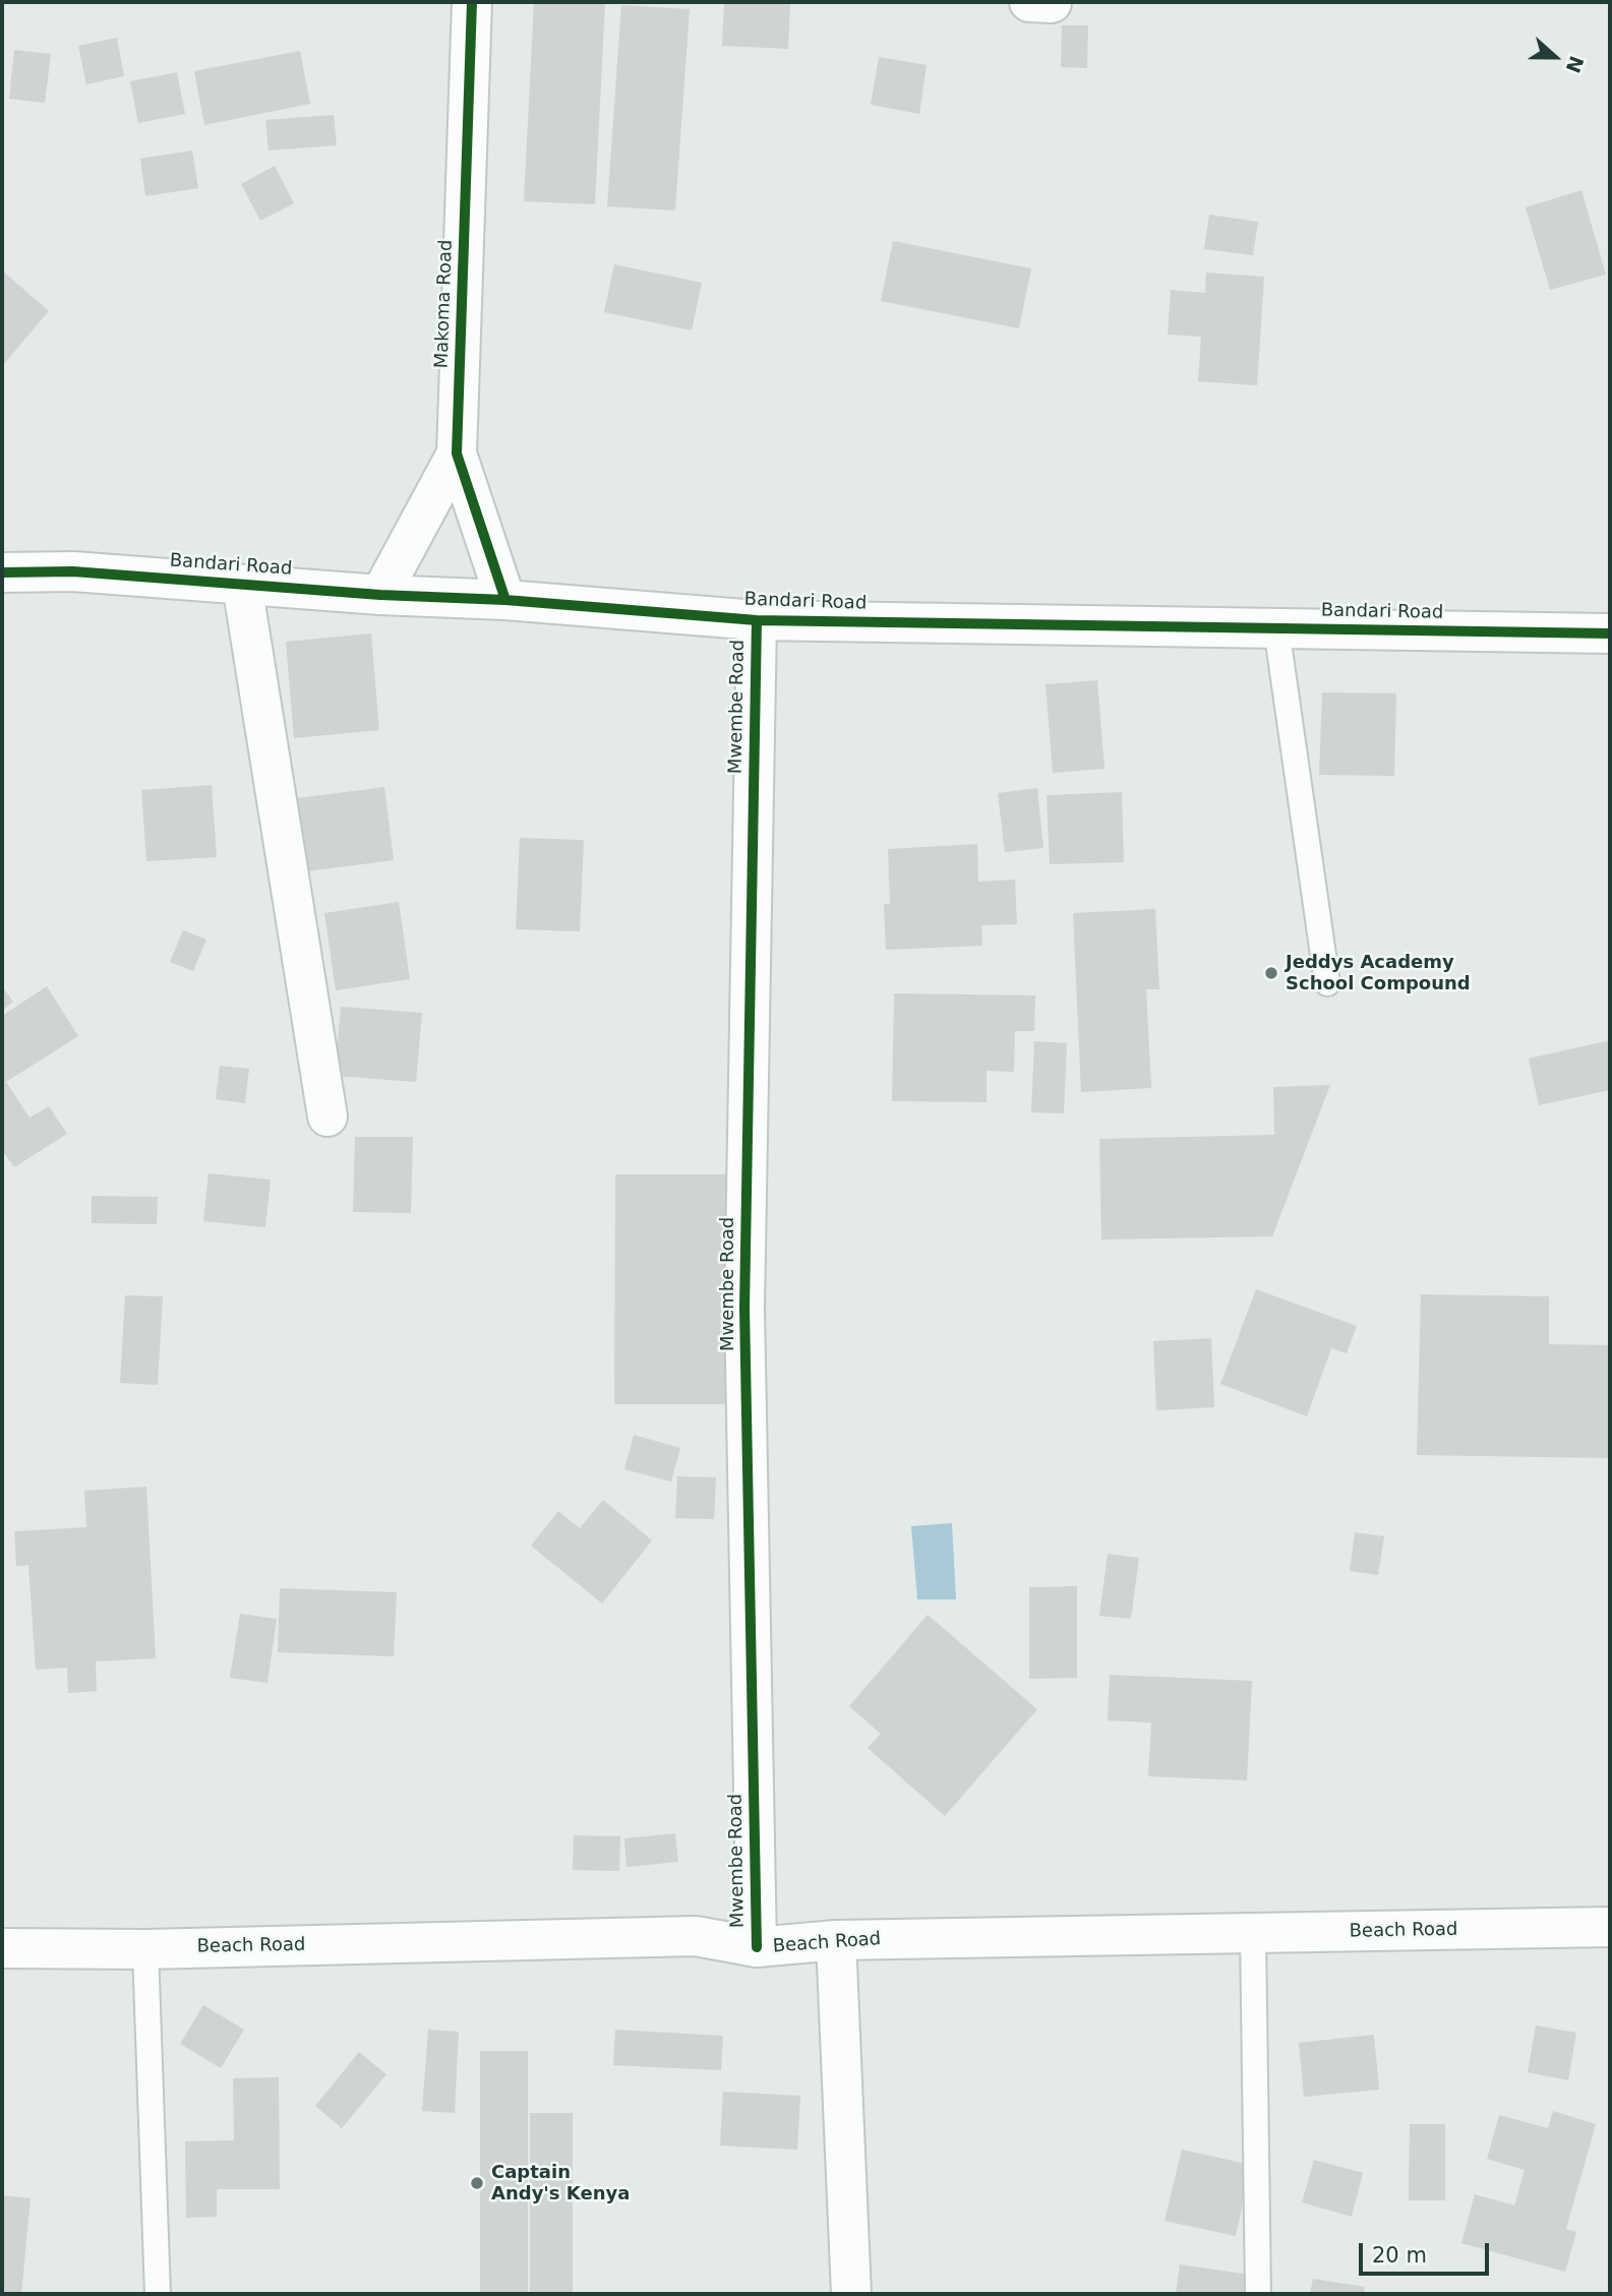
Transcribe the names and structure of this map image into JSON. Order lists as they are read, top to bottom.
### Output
{
  "streets": {
    "street": [
      "Makoma Road",
      "Bandari Road",
      "Mwembe Road",
      "Beach Road"
    ]
  },
  "crossings": [
    ["Makoma Road", "Bandari Road"],
    ["Bandari Road", "Mwembe Road"],
    ["Mwembe Road", "Beach Road"]
  ],
  "places": ["Jeddys Academy School Compound", "Captain Andy's Kenya"],
  "scale_bar": "20 m",
  "north": "right"
}
